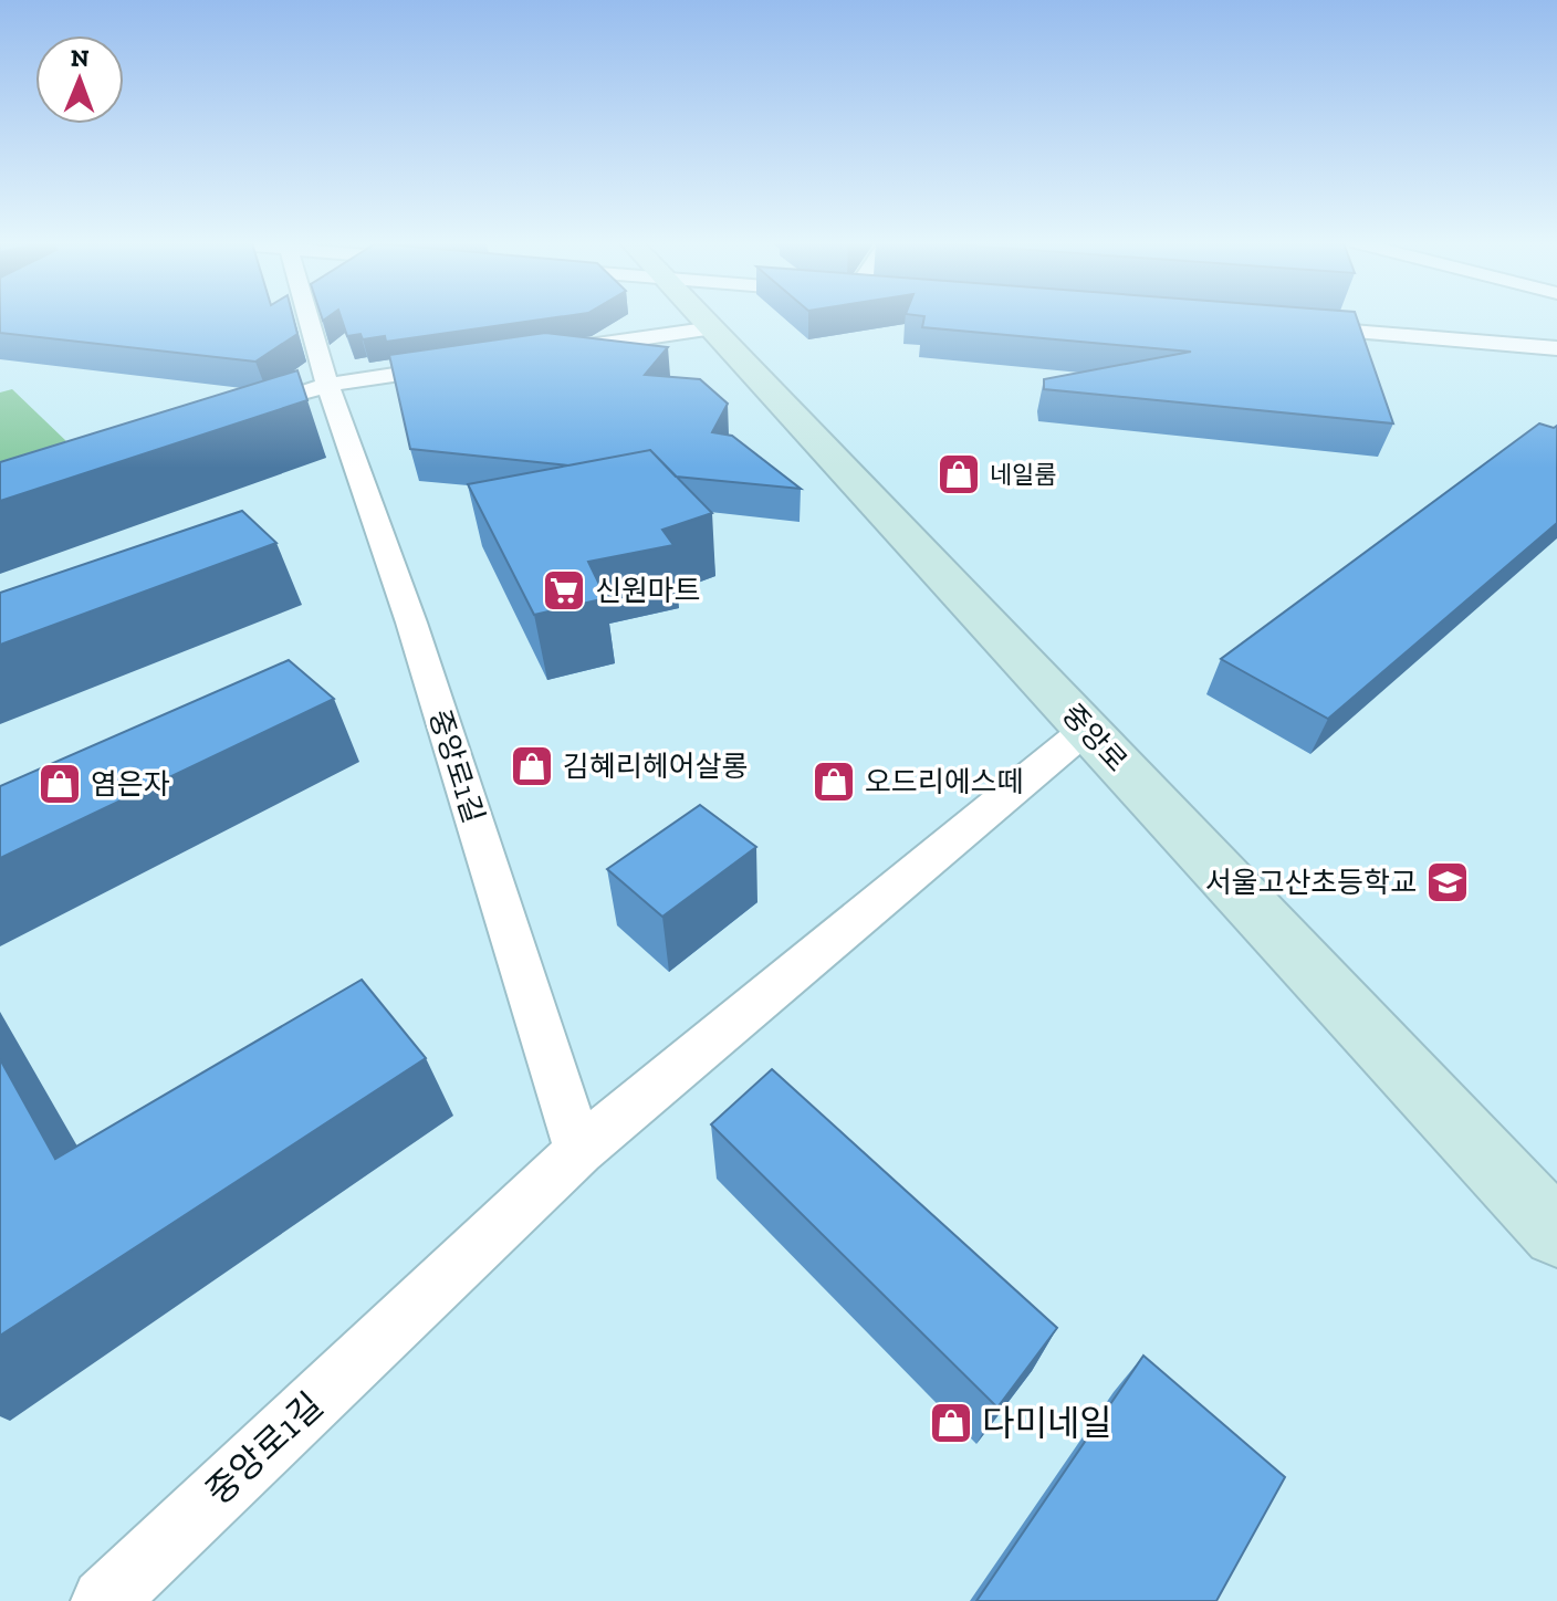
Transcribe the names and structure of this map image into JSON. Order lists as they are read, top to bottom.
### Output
{
  "streets": {
    "main road": ["중앙로"],
    "street": ["중앙로1길"]
  },
  "crossings": [
    ["중앙로", "중앙로1길"]
  ],
  "places": {
    "shop": [
      "네일룸",
      "김혜리헤어살롱",
      "오드리에스떼",
      "염은자",
      "다미네일"
    ],
    "supermarket": ["신원마트"],
    "school or university": ["서울고산초등학교"]
  },
  "north": "top"
}
